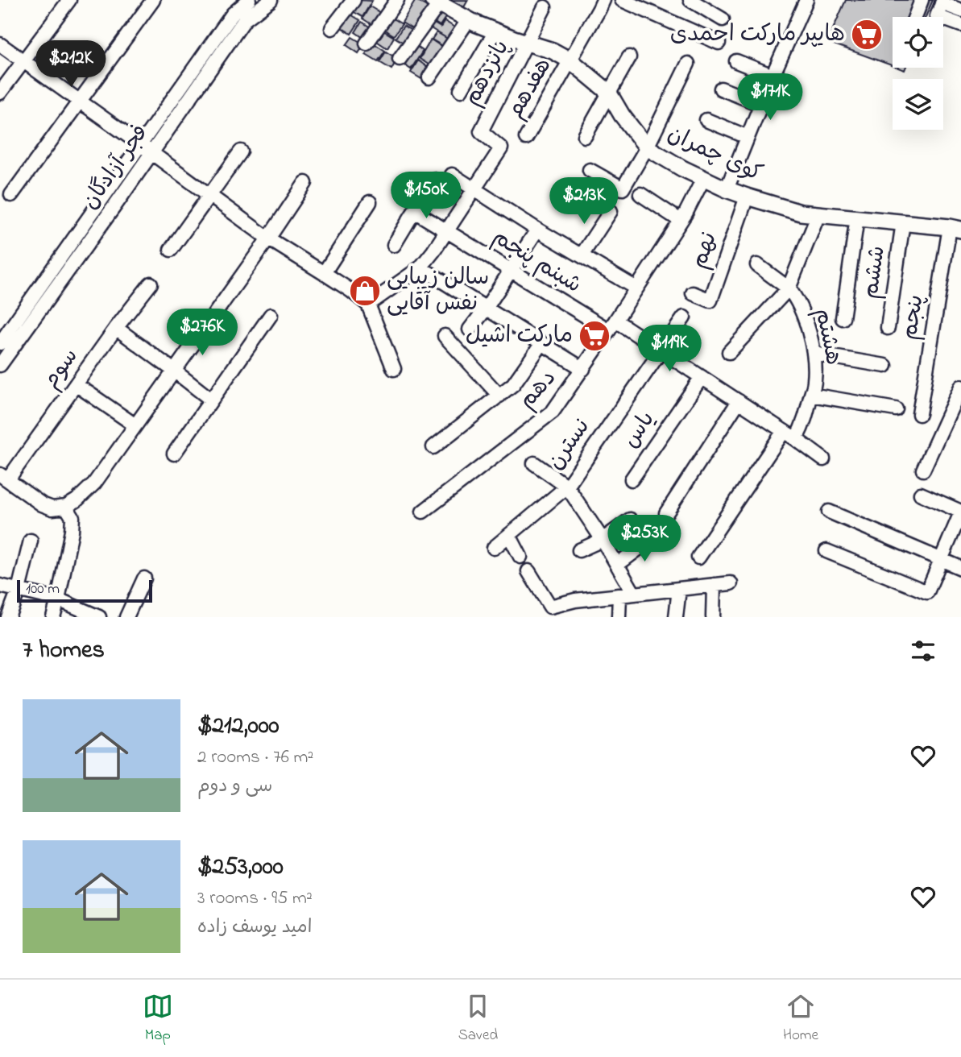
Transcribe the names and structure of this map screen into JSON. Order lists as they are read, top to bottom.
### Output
{
  "streets": {
    "main road": ["کوی چمران"],
    "street": [
      "پانزدهم",
      "هفدهم",
      "فجر آزادگان",
      "نهم",
      "شبنم پنجم",
      "ششم",
      "پنجم",
      "هشتم",
      "سوم",
      "دهم",
      "یاس",
      "نسترن"
    ]
  },
  "crossings": [
    ["پانزدهم", "کوی چمران"],
    ["پانزدهم", "شبنم پنجم"],
    ["هفدهم", "کوی چمران"],
    ["کوی چمران", "نهم"],
    ["کوی چمران", "ششم"],
    ["کوی چمران", "پنجم"],
    ["کوی چمران", "هشتم"],
    ["کوی چمران", "دهم"],
    ["شبنم پنجم", "هشتم"],
    ["شبنم پنجم", "دهم"],
    ["شبنم پنجم", "یاس"],
    ["شبنم پنجم", "نسترن"]
  ],
  "places": {
    "supermarket": ["هایپر مارکت احمدی", "مارکت اشیل"],
    "shop": ["سالن زیبایی نفس آقایی"]
  },
  "scale_bar": "100 m",
  "page": {
    "price": [
      "$212K",
      "$171K",
      "$150K",
      "$213K",
      "$276K",
      "$119K",
      "$253K"
    ],
    "scale": "100 m",
    "heading": "7 homes",
    "list": [
      {
        "name": "$212,000",
        "note": "2 rooms · 76 m² · سی و دوم"
      },
      {
        "name": "$253,000",
        "note": "3 rooms · 95 m² · امید یوسف زاده"
      }
    ],
    "tabs": ["Map", "Saved", "Home"]
  }
}
